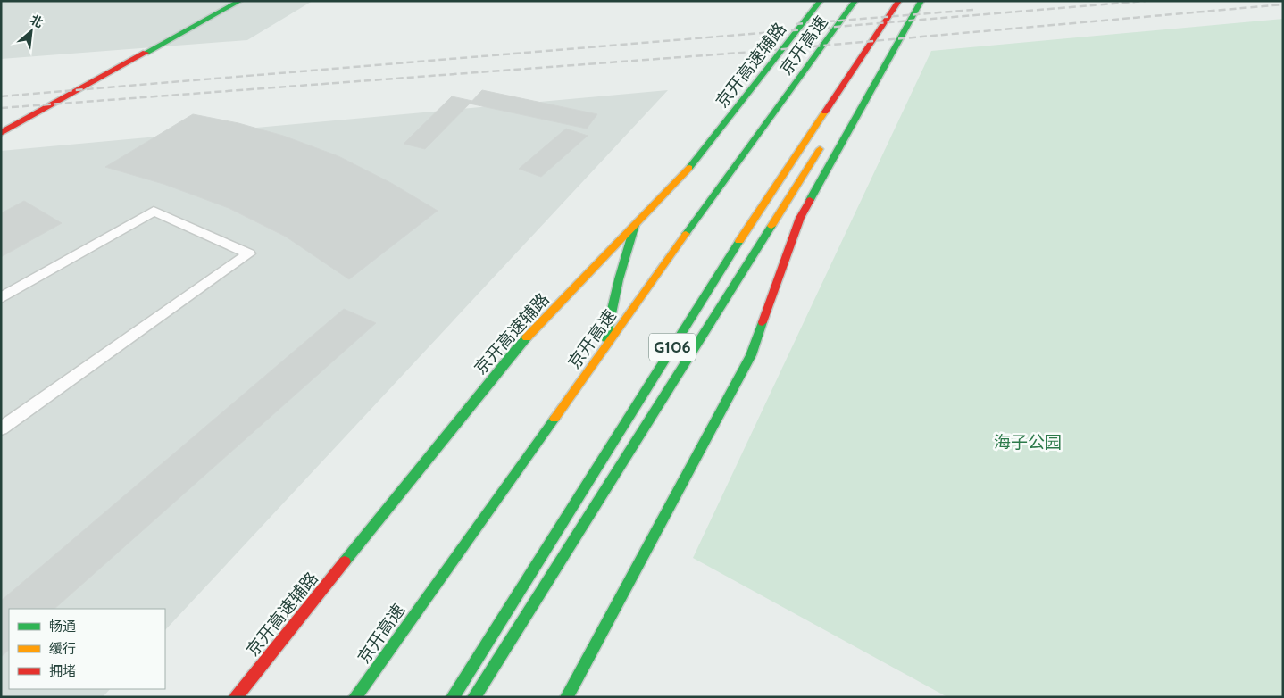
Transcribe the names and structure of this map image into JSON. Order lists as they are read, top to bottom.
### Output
{
  "streets": {
    "main road": ["京开高速", "京开高速辅路", "G106"]
  },
  "parks": ["海子公园"],
  "legend": ["畅通", "缓行", "拥堵"],
  "north": "top right"
}
